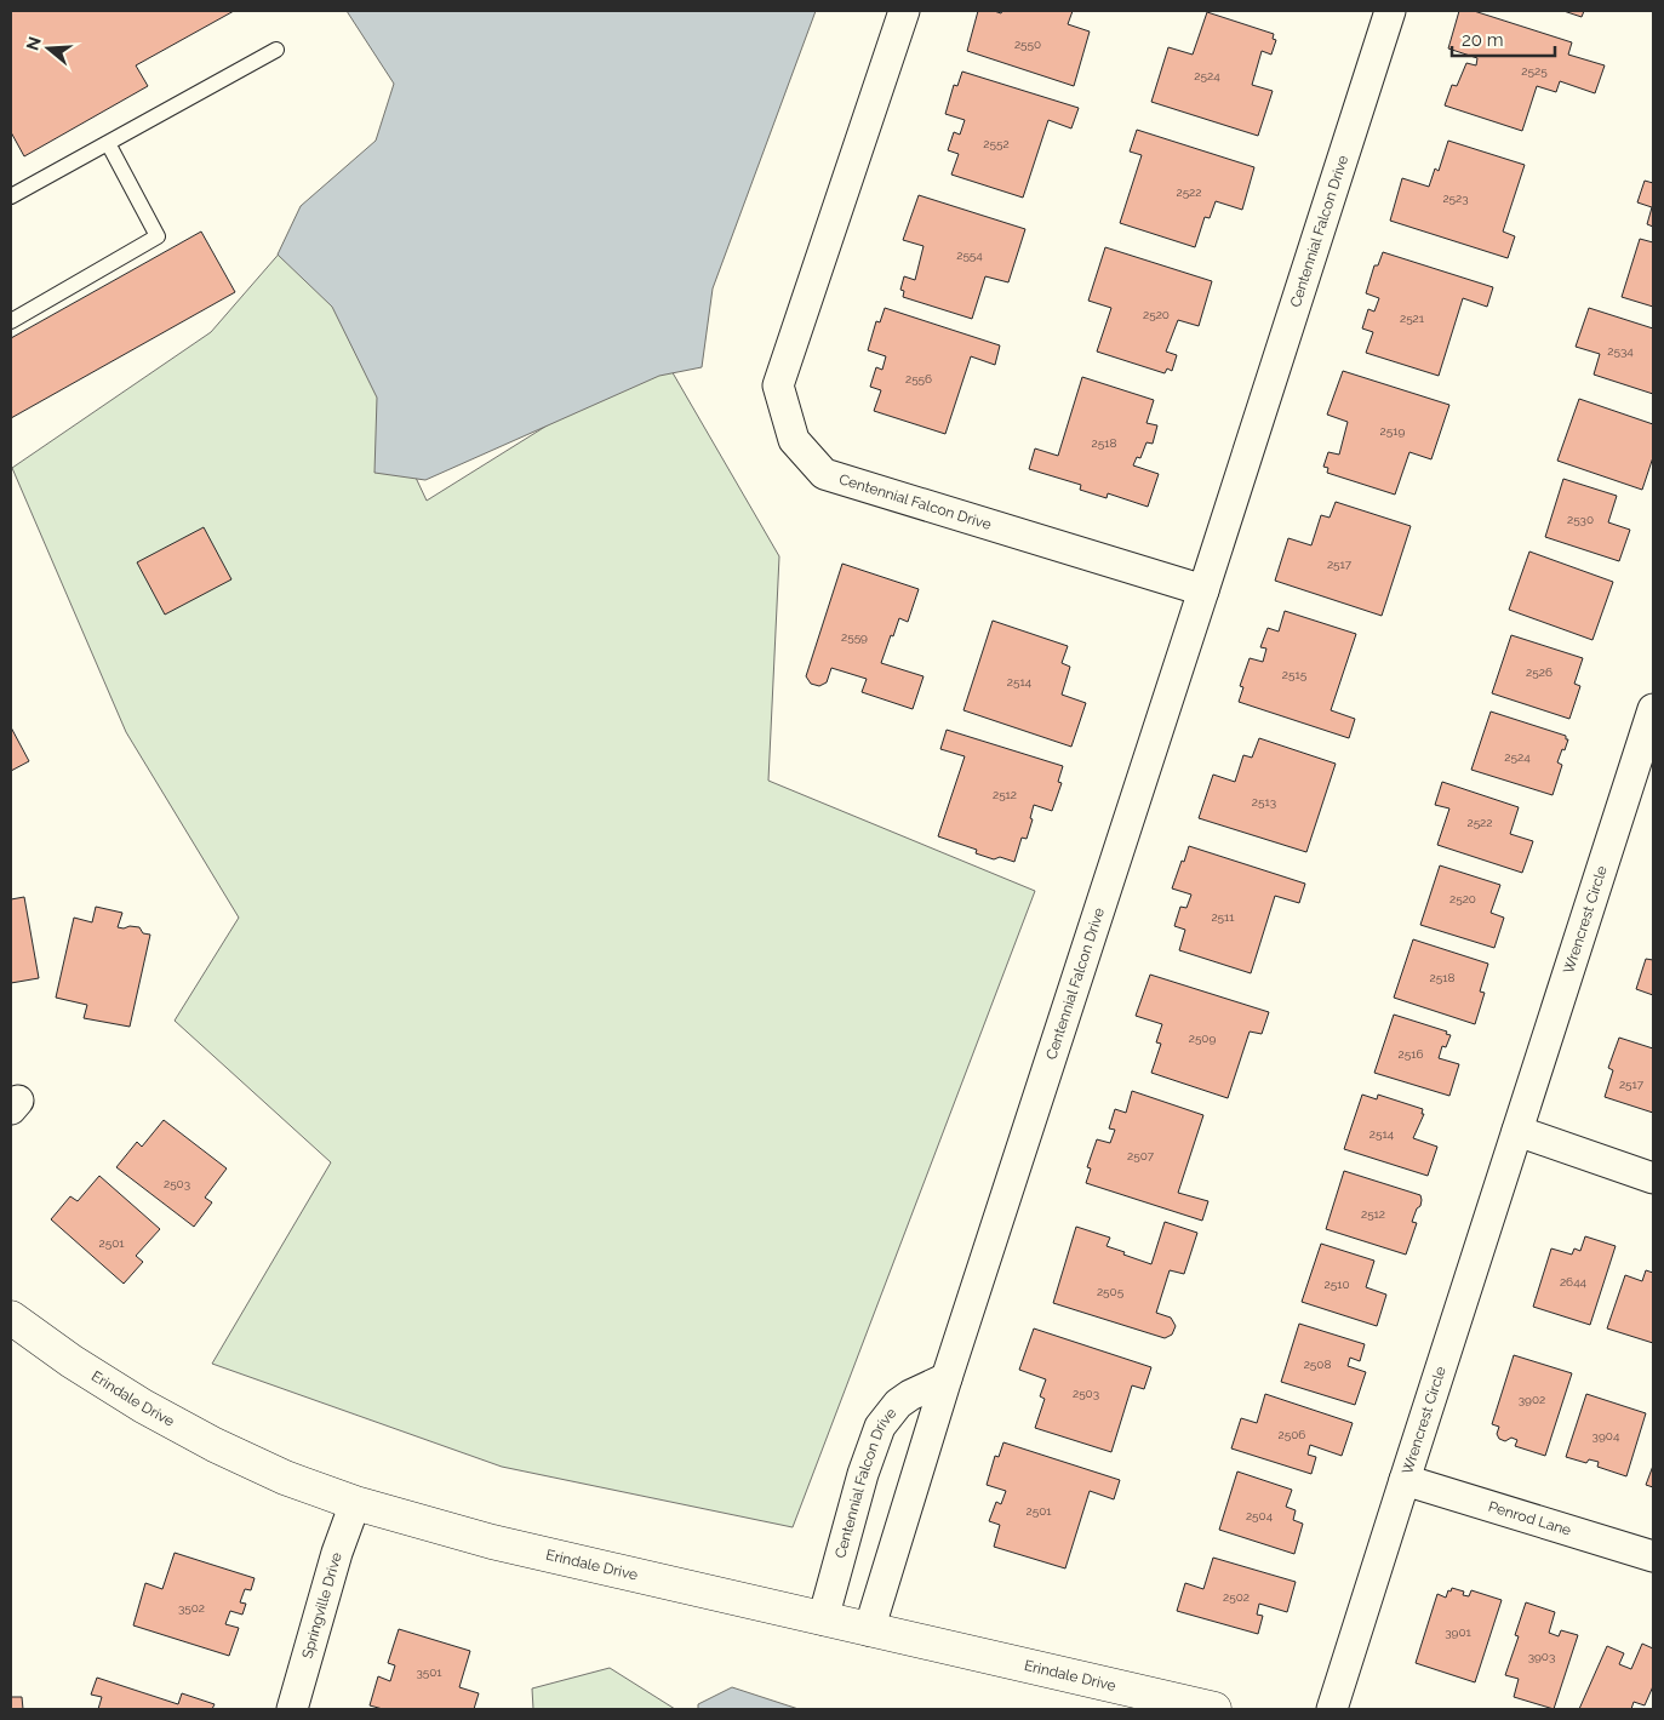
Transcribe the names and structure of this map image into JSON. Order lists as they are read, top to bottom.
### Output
{
  "streets": {
    "street": [
      "Centennial Falcon Drive",
      "Wrencrest Circle",
      "Erindale Drive",
      "Penrod Lane",
      "Springville Drive"
    ]
  },
  "crossings": [
    ["Centennial Falcon Drive", "Erindale Drive"],
    ["Wrencrest Circle", "Penrod Lane"],
    ["Erindale Drive", "Springville Drive"]
  ],
  "house_numbers": [
    "2550",
    "2525",
    "2524",
    "2552",
    "2522",
    "2523",
    "2554",
    "2520",
    "2521",
    "2534",
    "2556",
    "2519",
    "2518",
    "2530",
    "2517",
    "2559",
    "2526",
    "2515",
    "2514",
    "2524",
    "2512",
    "2513",
    "2522",
    "2520",
    "2511",
    "2518",
    "2509",
    "2516",
    "2517",
    "2514",
    "2507",
    "2503",
    "2512",
    "2501",
    "2644",
    "2510",
    "2505",
    "2508",
    "2503",
    "3902",
    "2506",
    "3904",
    "2501",
    "2504",
    "2502",
    "3502",
    "3901",
    "3903",
    "3501"
  ],
  "scale_bar": "20 m",
  "north": "left"
}
